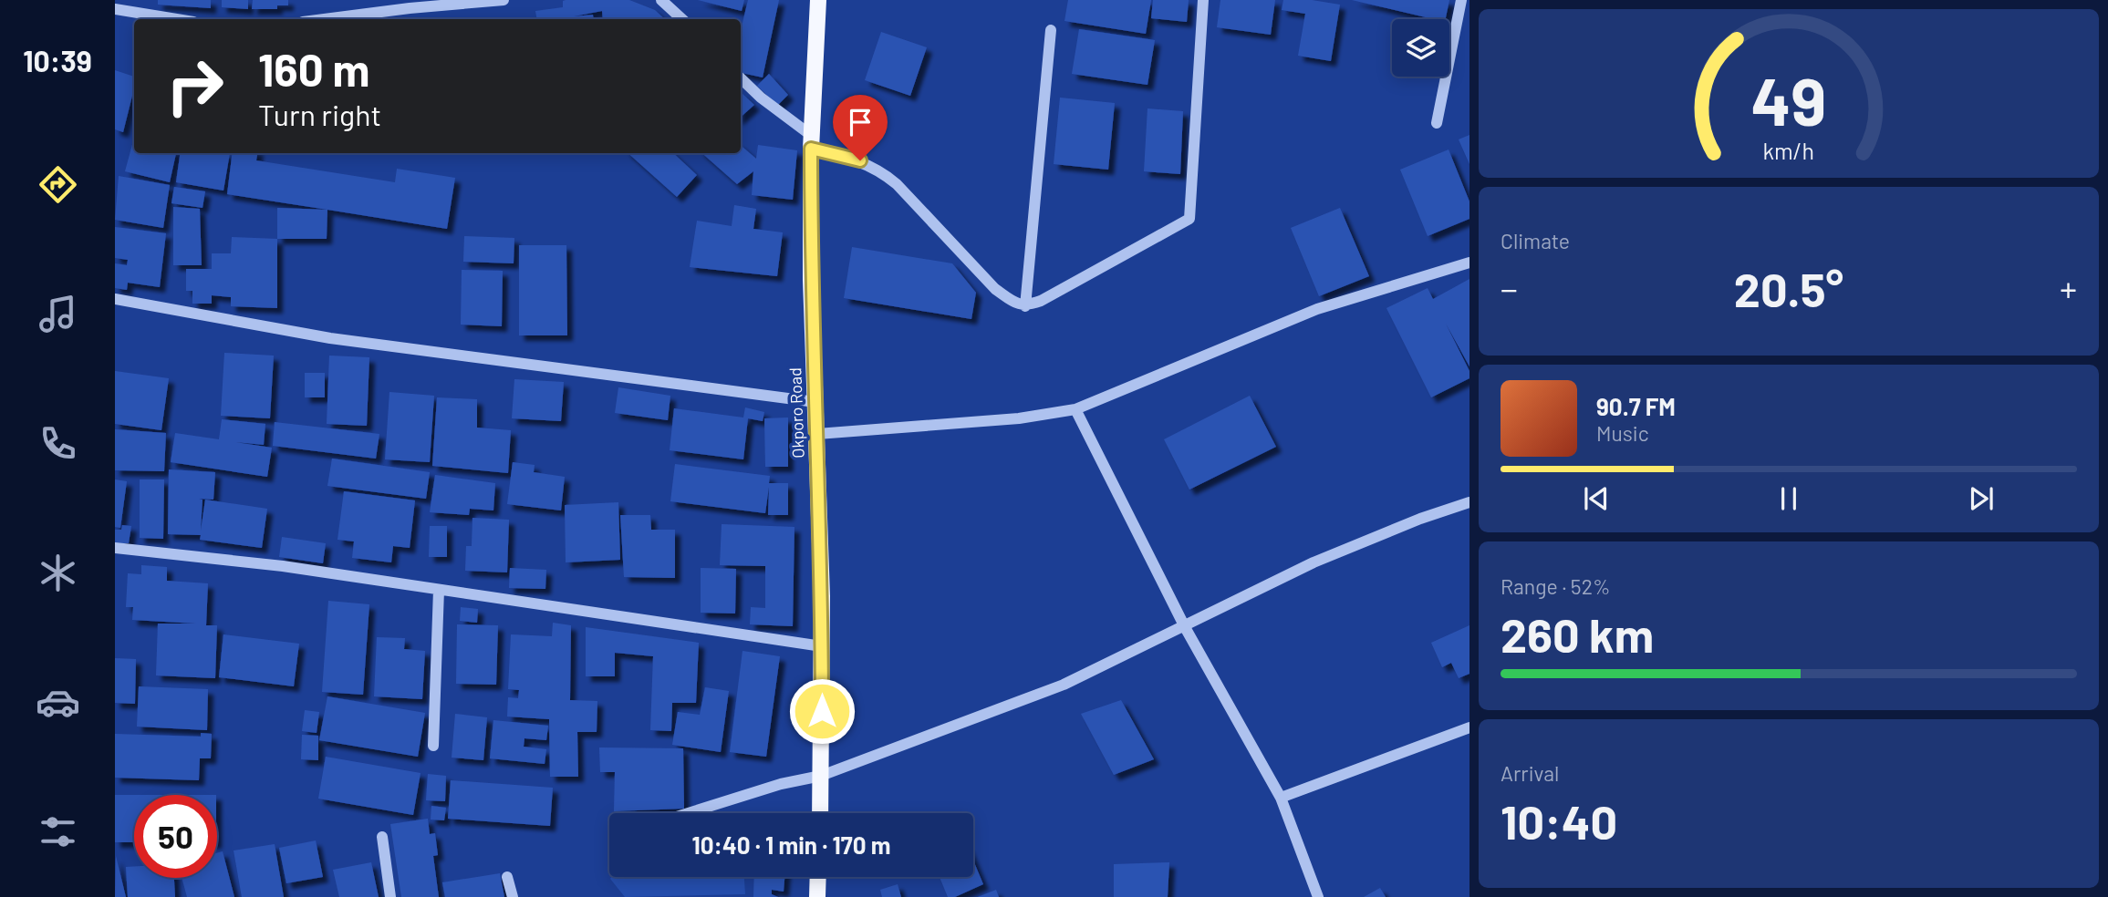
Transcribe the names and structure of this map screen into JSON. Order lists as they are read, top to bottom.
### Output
{
  "streets": {
    "main road": ["Okporo Road"]
  },
  "page": {
    "tabs": "10:39",
    "turn": ["160 m", "Turn right"],
    "tile": [
      "Climate",
      ["Range · 52%", "260 km"],
      ["Arrival", "10:40"]
    ],
    "heat": ["−", "20.5°", "+"],
    "song": ["90.7 FM", "Music"],
    "limit": "50",
    "trip": "10:40 · 1 min · 170 m",
    "gauge": ["49", "km/h"]
  }
}
